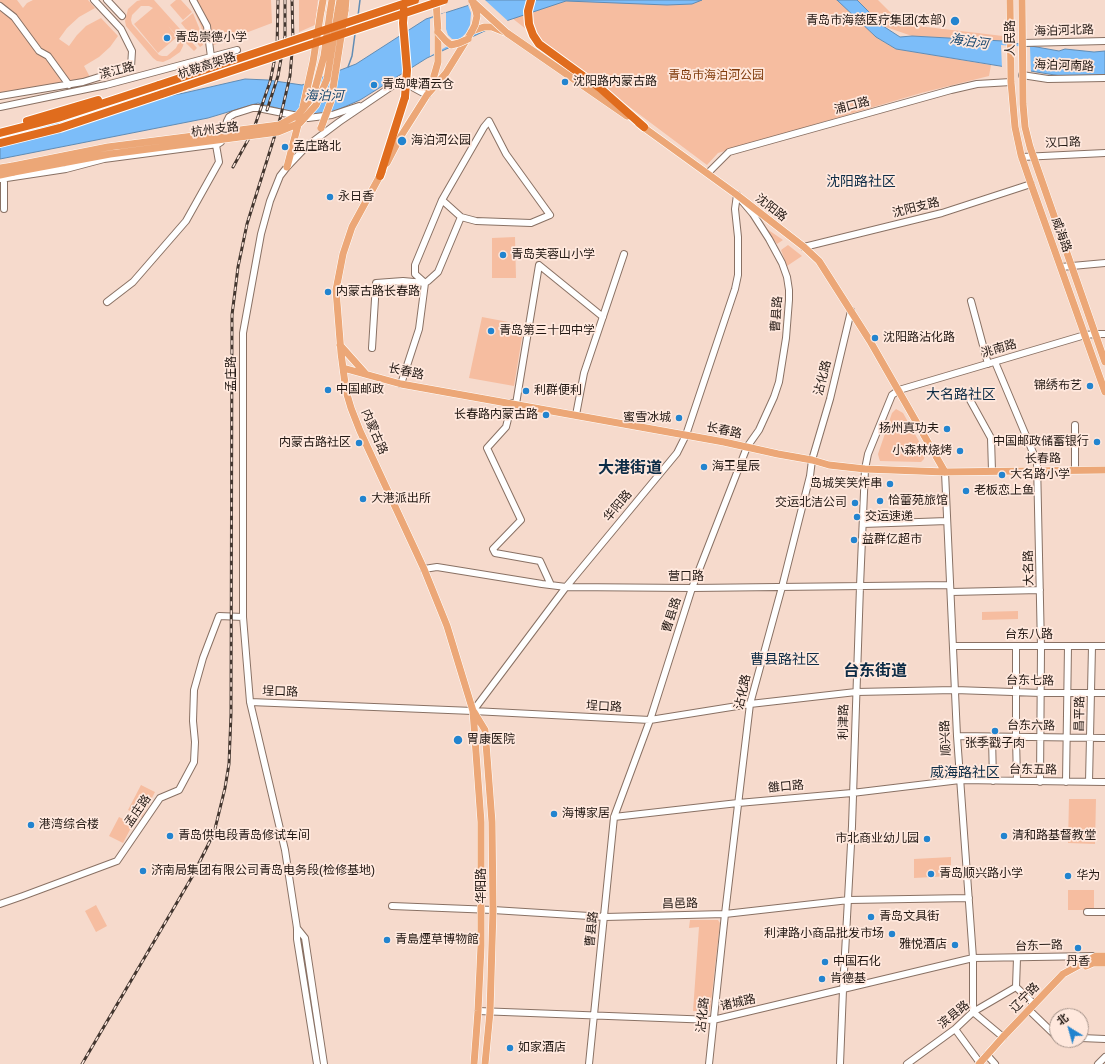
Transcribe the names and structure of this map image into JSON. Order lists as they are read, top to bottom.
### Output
{
  "streets": {
    "highway": ["杭鞍高架路"],
    "main road": [
      "人民路",
      "杭州支路",
      "沈阳路",
      "威海路",
      "长春路",
      "内蒙古路",
      "华阳路",
      "台东一路",
      "辽宁路"
    ],
    "street": [
      "海泊河北路",
      "海泊河南路",
      "滨江路",
      "浦口路",
      "汉口路",
      "沈阳支路",
      "曹县路",
      "洮南路",
      "孟庄路",
      "沾化路",
      "大名路",
      "营口路",
      "台东八路",
      "台东七路",
      "埕口路",
      "昌平路",
      "利津路",
      "台东六路",
      "顺兴路",
      "台东五路",
      "雒口路",
      "昌邑路",
      "诸城路",
      "滨县路"
    ]
  },
  "crossings": [
    ["海泊河北路", "人民路"],
    ["人民路", "海泊河南路"],
    ["人民路", "浦口路"],
    ["人民路", "威海路"],
    ["海泊河南路", "威海路"],
    ["浦口路", "沈阳路"],
    ["浦口路", "威海路"],
    ["汉口路", "威海路"],
    ["沈阳路", "沈阳支路"],
    ["沈阳路", "曹县路"],
    ["沈阳路", "洮南路"],
    ["沈阳路", "长春路"],
    ["沈阳路", "沾化路"],
    ["沈阳路", "华阳路"],
    ["沈阳路", "利津路"],
    ["沈阳路", "顺兴路"],
    ["沈阳支路", "威海路"],
    ["威海路", "洮南路"],
    ["曹县路", "长春路"],
    ["曹县路", "华阳路"],
    ["曹县路", "营口路"],
    ["曹县路", "埕口路"],
    ["曹县路", "雒口路"],
    ["曹县路", "昌邑路"],
    ["曹县路", "诸城路"],
    ["洮南路", "大名路"],
    ["洮南路", "利津路"],
    ["长春路", "沾化路"],
    ["长春路", "内蒙古路"],
    ["长春路", "华阳路"],
    ["长春路", "大名路"],
    ["长春路", "利津路"],
    ["长春路", "顺兴路"],
    ["孟庄路", "埕口路"],
    ["沾化路", "营口路"],
    ["沾化路", "埕口路"],
    ["沾化路", "雒口路"],
    ["沾化路", "昌邑路"],
    ["沾化路", "诸城路"],
    ["内蒙古路", "华阳路"],
    ["内蒙古路", "营口路"],
    ["内蒙古路", "埕口路"],
    ["华阳路", "营口路"],
    ["华阳路", "埕口路"],
    ["华阳路", "昌邑路"],
    ["华阳路", "诸城路"],
    ["大名路", "营口路"],
    ["大名路", "台东八路"],
    ["大名路", "台东七路"],
    ["大名路", "台东六路"],
    ["大名路", "台东五路"],
    ["营口路", "利津路"],
    ["营口路", "顺兴路"],
    ["台东八路", "昌平路"],
    ["台东八路", "顺兴路"],
    ["台东七路", "埕口路"],
    ["台东七路", "昌平路"],
    ["台东七路", "顺兴路"],
    ["埕口路", "利津路"],
    ["埕口路", "顺兴路"],
    ["昌平路", "台东六路"],
    ["昌平路", "台东五路"],
    ["利津路", "雒口路"],
    ["利津路", "昌邑路"],
    ["利津路", "诸城路"],
    ["台东六路", "顺兴路"],
    ["顺兴路", "台东五路"],
    ["顺兴路", "雒口路"],
    ["顺兴路", "昌邑路"],
    ["顺兴路", "台东一路"],
    ["顺兴路", "诸城路"],
    ["顺兴路", "滨县路"],
    ["台东五路", "雒口路"],
    ["台东一路", "辽宁路"],
    ["台东一路", "诸城路"]
  ],
  "districts": [
    "沈阳路社区",
    "大名路社区",
    "大港街道",
    "曹县路社区",
    "台东街道",
    "威海路社区"
  ],
  "water": ["海泊河"],
  "parks": ["青岛市海泊河公园"],
  "places": [
    "青岛市海慈医疗集团(本部)",
    "青岛崇德小学",
    "沈阳路内蒙古路",
    "青岛啤酒云仓",
    "海泊河公园",
    "孟庄路北",
    "永日香",
    "青岛芙蓉山小学",
    "内蒙古路长春路",
    "青岛第三十四中学",
    "沈阳路沾化路",
    "锦绣布艺",
    "中国邮政",
    "利群便利",
    "长春路内蒙古路",
    "蜜雪冰城",
    "扬州真功夫",
    "中国邮政储蓄银行",
    "内蒙古路社区",
    "小森林烧烤",
    "海王星辰",
    "大名路小学",
    "岛城笑笑炸串",
    "老板恋上鱼",
    "大港派出所",
    "恰蕾苑旅馆",
    "交运北洁公司",
    "交运速递",
    "益群亿超市",
    "张季戳子肉",
    "胃康医院",
    "海博家居",
    "港湾综合楼",
    "青岛供电段青岛修试车间",
    "清和路基督教堂",
    "市北商业幼儿园",
    "济南局集团有限公司青岛电务段(检修基地)",
    "青岛顺兴路小学",
    "华为",
    "青岛文具街",
    "利津路小商品批发市场",
    "青島煙草博物館",
    "雅悦酒店",
    "丹香",
    "中国石化",
    "肯德基",
    "如家酒店"
  ],
  "north": "top left"
}
